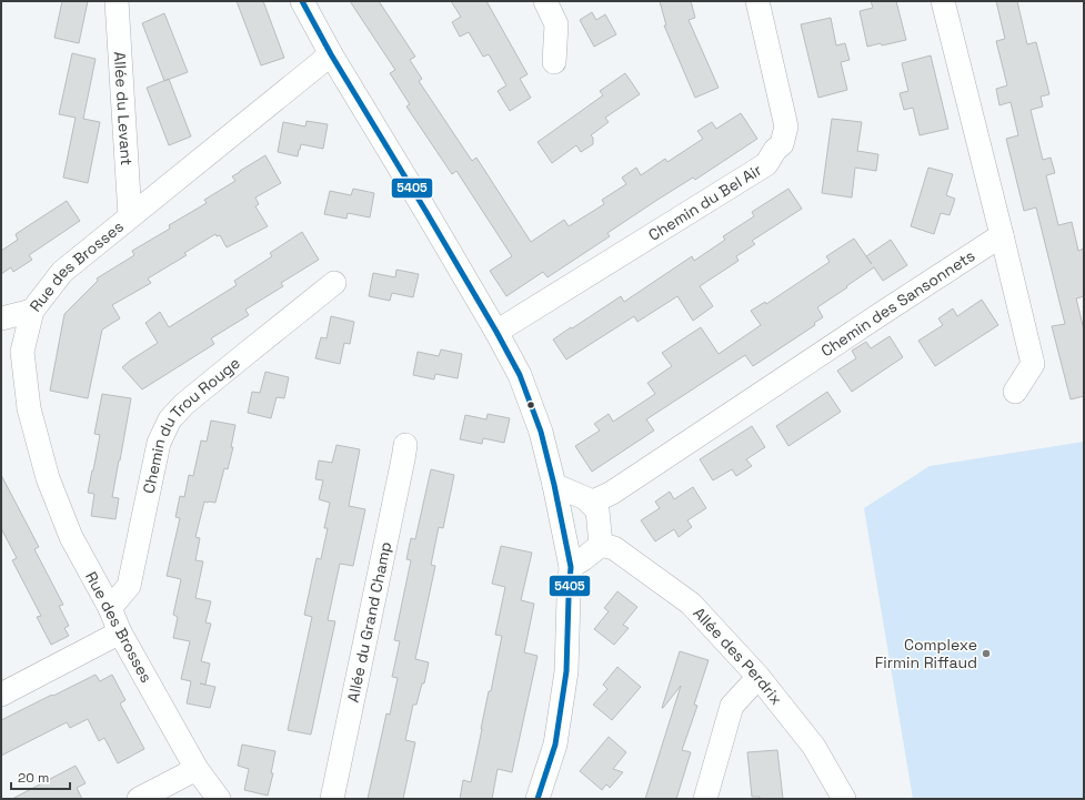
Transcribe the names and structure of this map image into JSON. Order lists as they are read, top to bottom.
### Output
{
  "streets": {
    "street": [
      "Allée du Levant",
      "Chemin du Bel Air",
      "Rue des Brosses",
      "Chemin des Sansonnets",
      "Chemin du Trou Rouge",
      "Allée du Grand Champ",
      "Allée des Perdrix"
    ]
  },
  "crossings": [
    ["Allée du Levant", "Rue des Brosses"],
    ["Rue des Brosses", "Chemin du Trou Rouge"]
  ],
  "places": ["Complexe Firmin Riffaud"],
  "lines": ["transit line 5405"],
  "scale_bar": "20 m"
}
